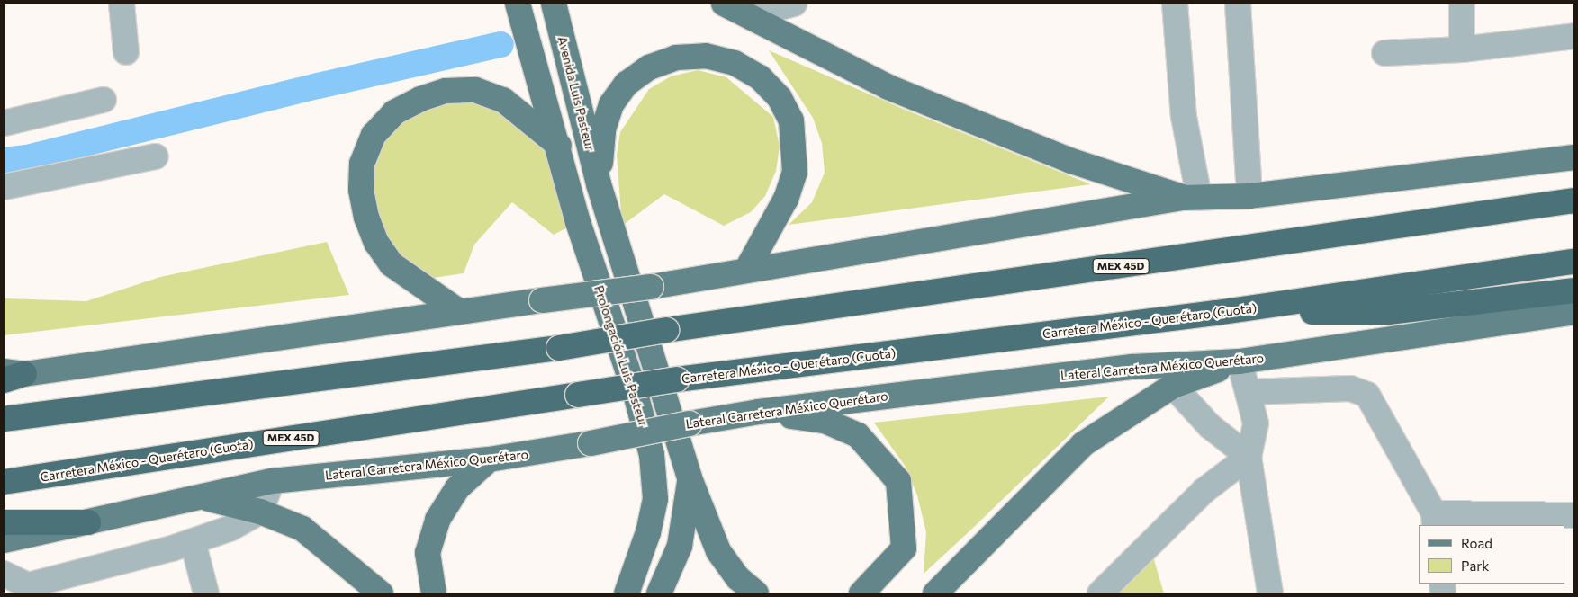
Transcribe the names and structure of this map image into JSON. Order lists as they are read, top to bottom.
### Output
{
  "streets": {
    "highway": ["MEX 45D", "Carretera México - Querétaro (Cuota)"],
    "main road": ["Avenida Luis Pasteur", "Prolongación Luis Pasteur", "Lateral Carretera México Querétaro"]
  },
  "legend": ["Road", "Park"]
}
